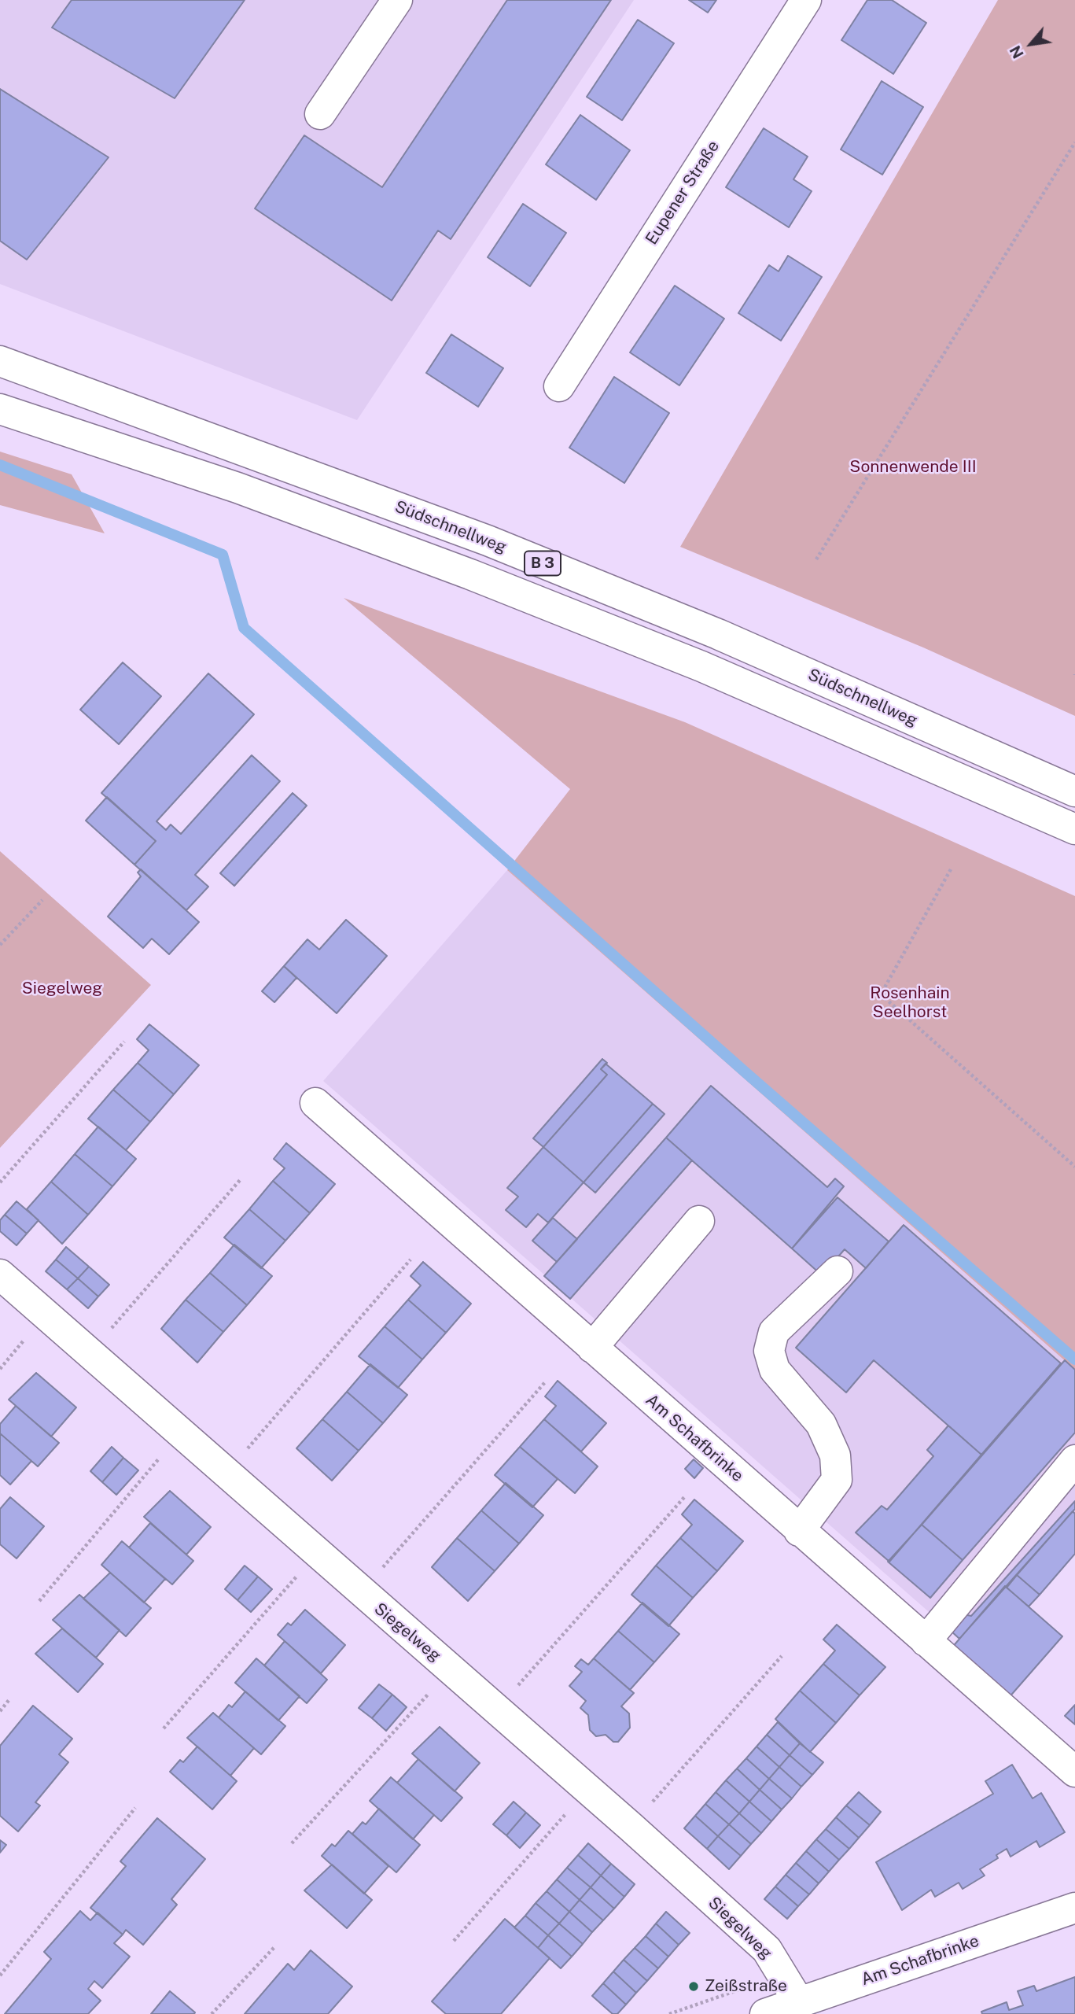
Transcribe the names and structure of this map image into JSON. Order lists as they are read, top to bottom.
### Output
{
  "streets": {
    "main road": [
      "Eupener Straße",
      "Südschnellweg",
      "B 3",
      "Am Schafbrinke",
      "Siegelweg"
    ]
  },
  "crossings": [
    ["Am Schafbrinke", "Siegelweg"]
  ],
  "parks": ["Sonnenwende III", "Siegelweg", "Rosenhain Seelhorst"],
  "places": ["Zeißstraße"],
  "north": "bottom left"
}
